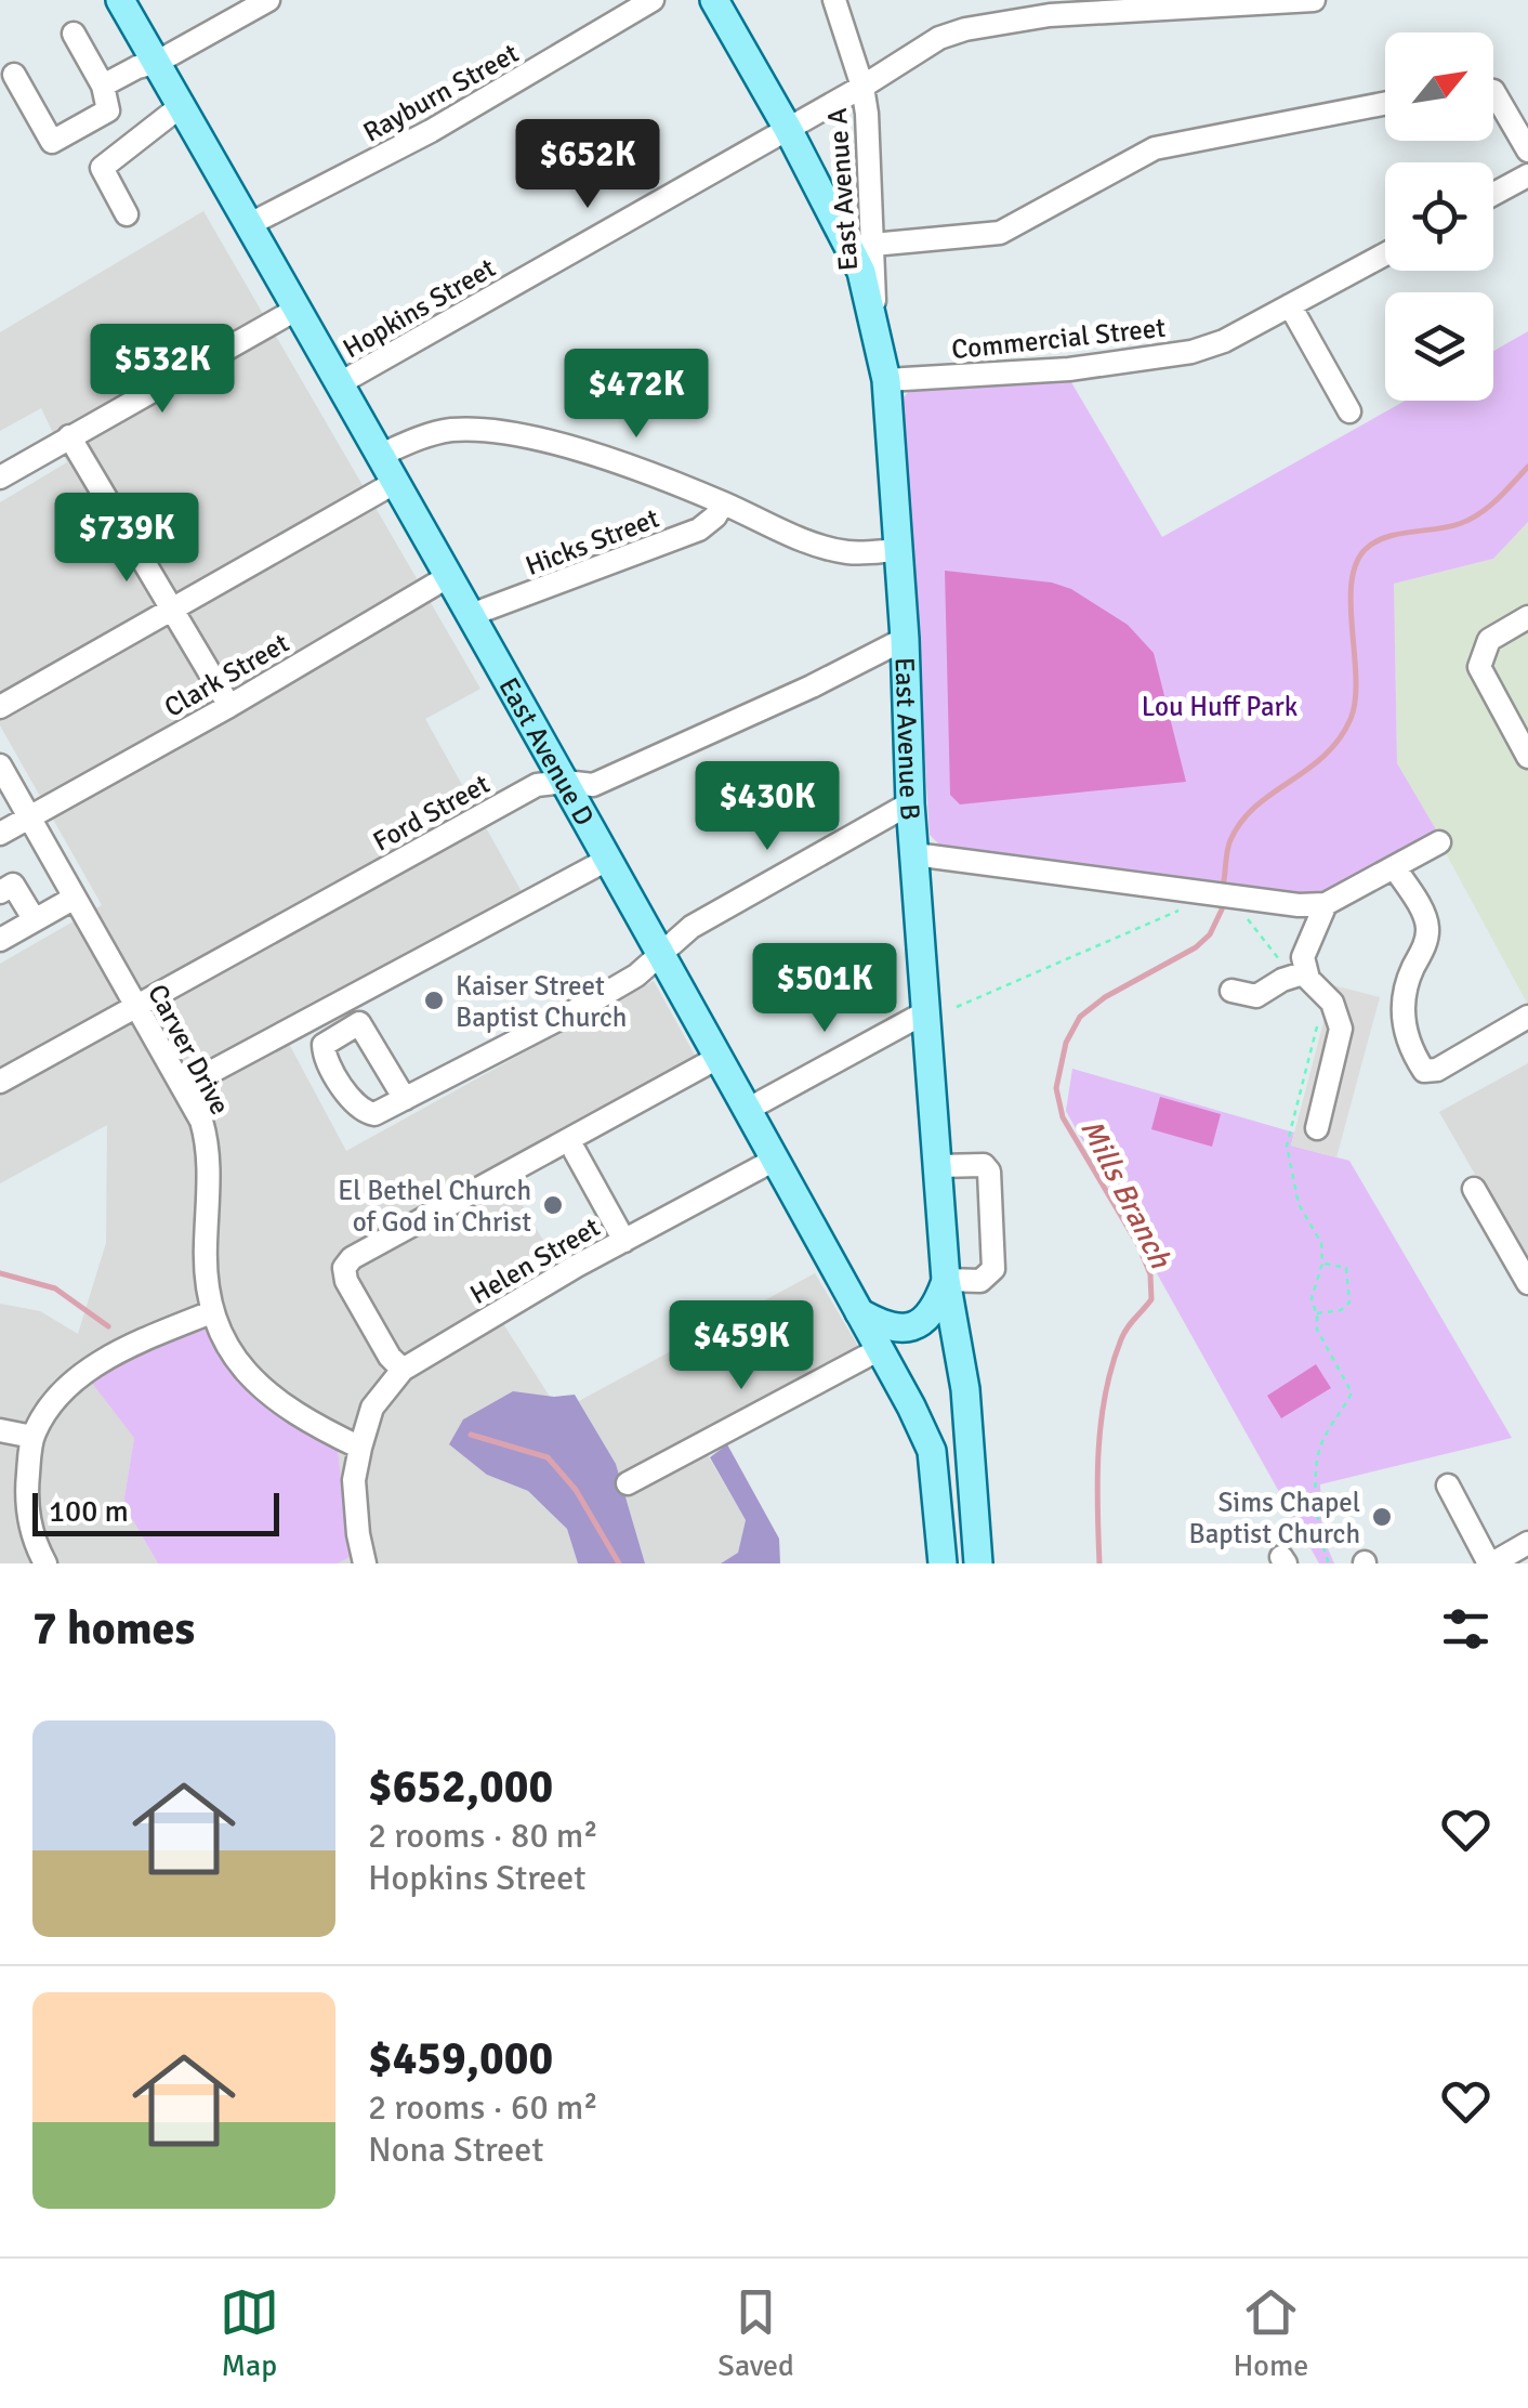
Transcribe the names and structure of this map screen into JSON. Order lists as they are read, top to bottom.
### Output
{
  "streets": {
    "main road": ["East Avenue B", "East Avenue D"],
    "street": [
      "Rayburn Street",
      "East Avenue A",
      "Hopkins Street",
      "Commercial Street",
      "Hicks Street",
      "Clark Street",
      "Ford Street",
      "Carver Drive",
      "Helen Street"
    ]
  },
  "crossings": [
    ["Rayburn Street", "East Avenue D"],
    ["East Avenue A", "Hopkins Street"],
    ["East Avenue A", "East Avenue B"],
    ["Hopkins Street", "East Avenue B"],
    ["Hopkins Street", "East Avenue D"],
    ["Commercial Street", "East Avenue B"],
    ["Hicks Street", "East Avenue D"],
    ["Clark Street", "East Avenue D"],
    ["Clark Street", "Carver Drive"],
    ["East Avenue B", "Ford Street"],
    ["East Avenue D", "Ford Street"],
    ["East Avenue D", "Helen Street"],
    ["Ford Street", "Carver Drive"],
    ["Carver Drive", "Helen Street"]
  ],
  "water": ["Mills Branch"],
  "parks": ["Lou Huff Park"],
  "places": ["Kaiser Street Baptist Church", "El Bethel Church of God in Christ", "Sims Chapel Baptist Church"],
  "scale_bar": "100 m",
  "north": "top right",
  "page": {
    "price": [
      "$652K",
      "$532K",
      "$472K",
      "$739K",
      "$430K",
      "$501K",
      "$459K"
    ],
    "scale": "100 m",
    "heading": "7 homes",
    "list": [
      {
        "name": "$652,000",
        "note": "2 rooms · 80 m² · Hopkins Street"
      },
      {
        "name": "$459,000",
        "note": "2 rooms · 60 m² · Nona Street"
      }
    ],
    "tabs": ["Map", "Saved", "Home"]
  }
}
